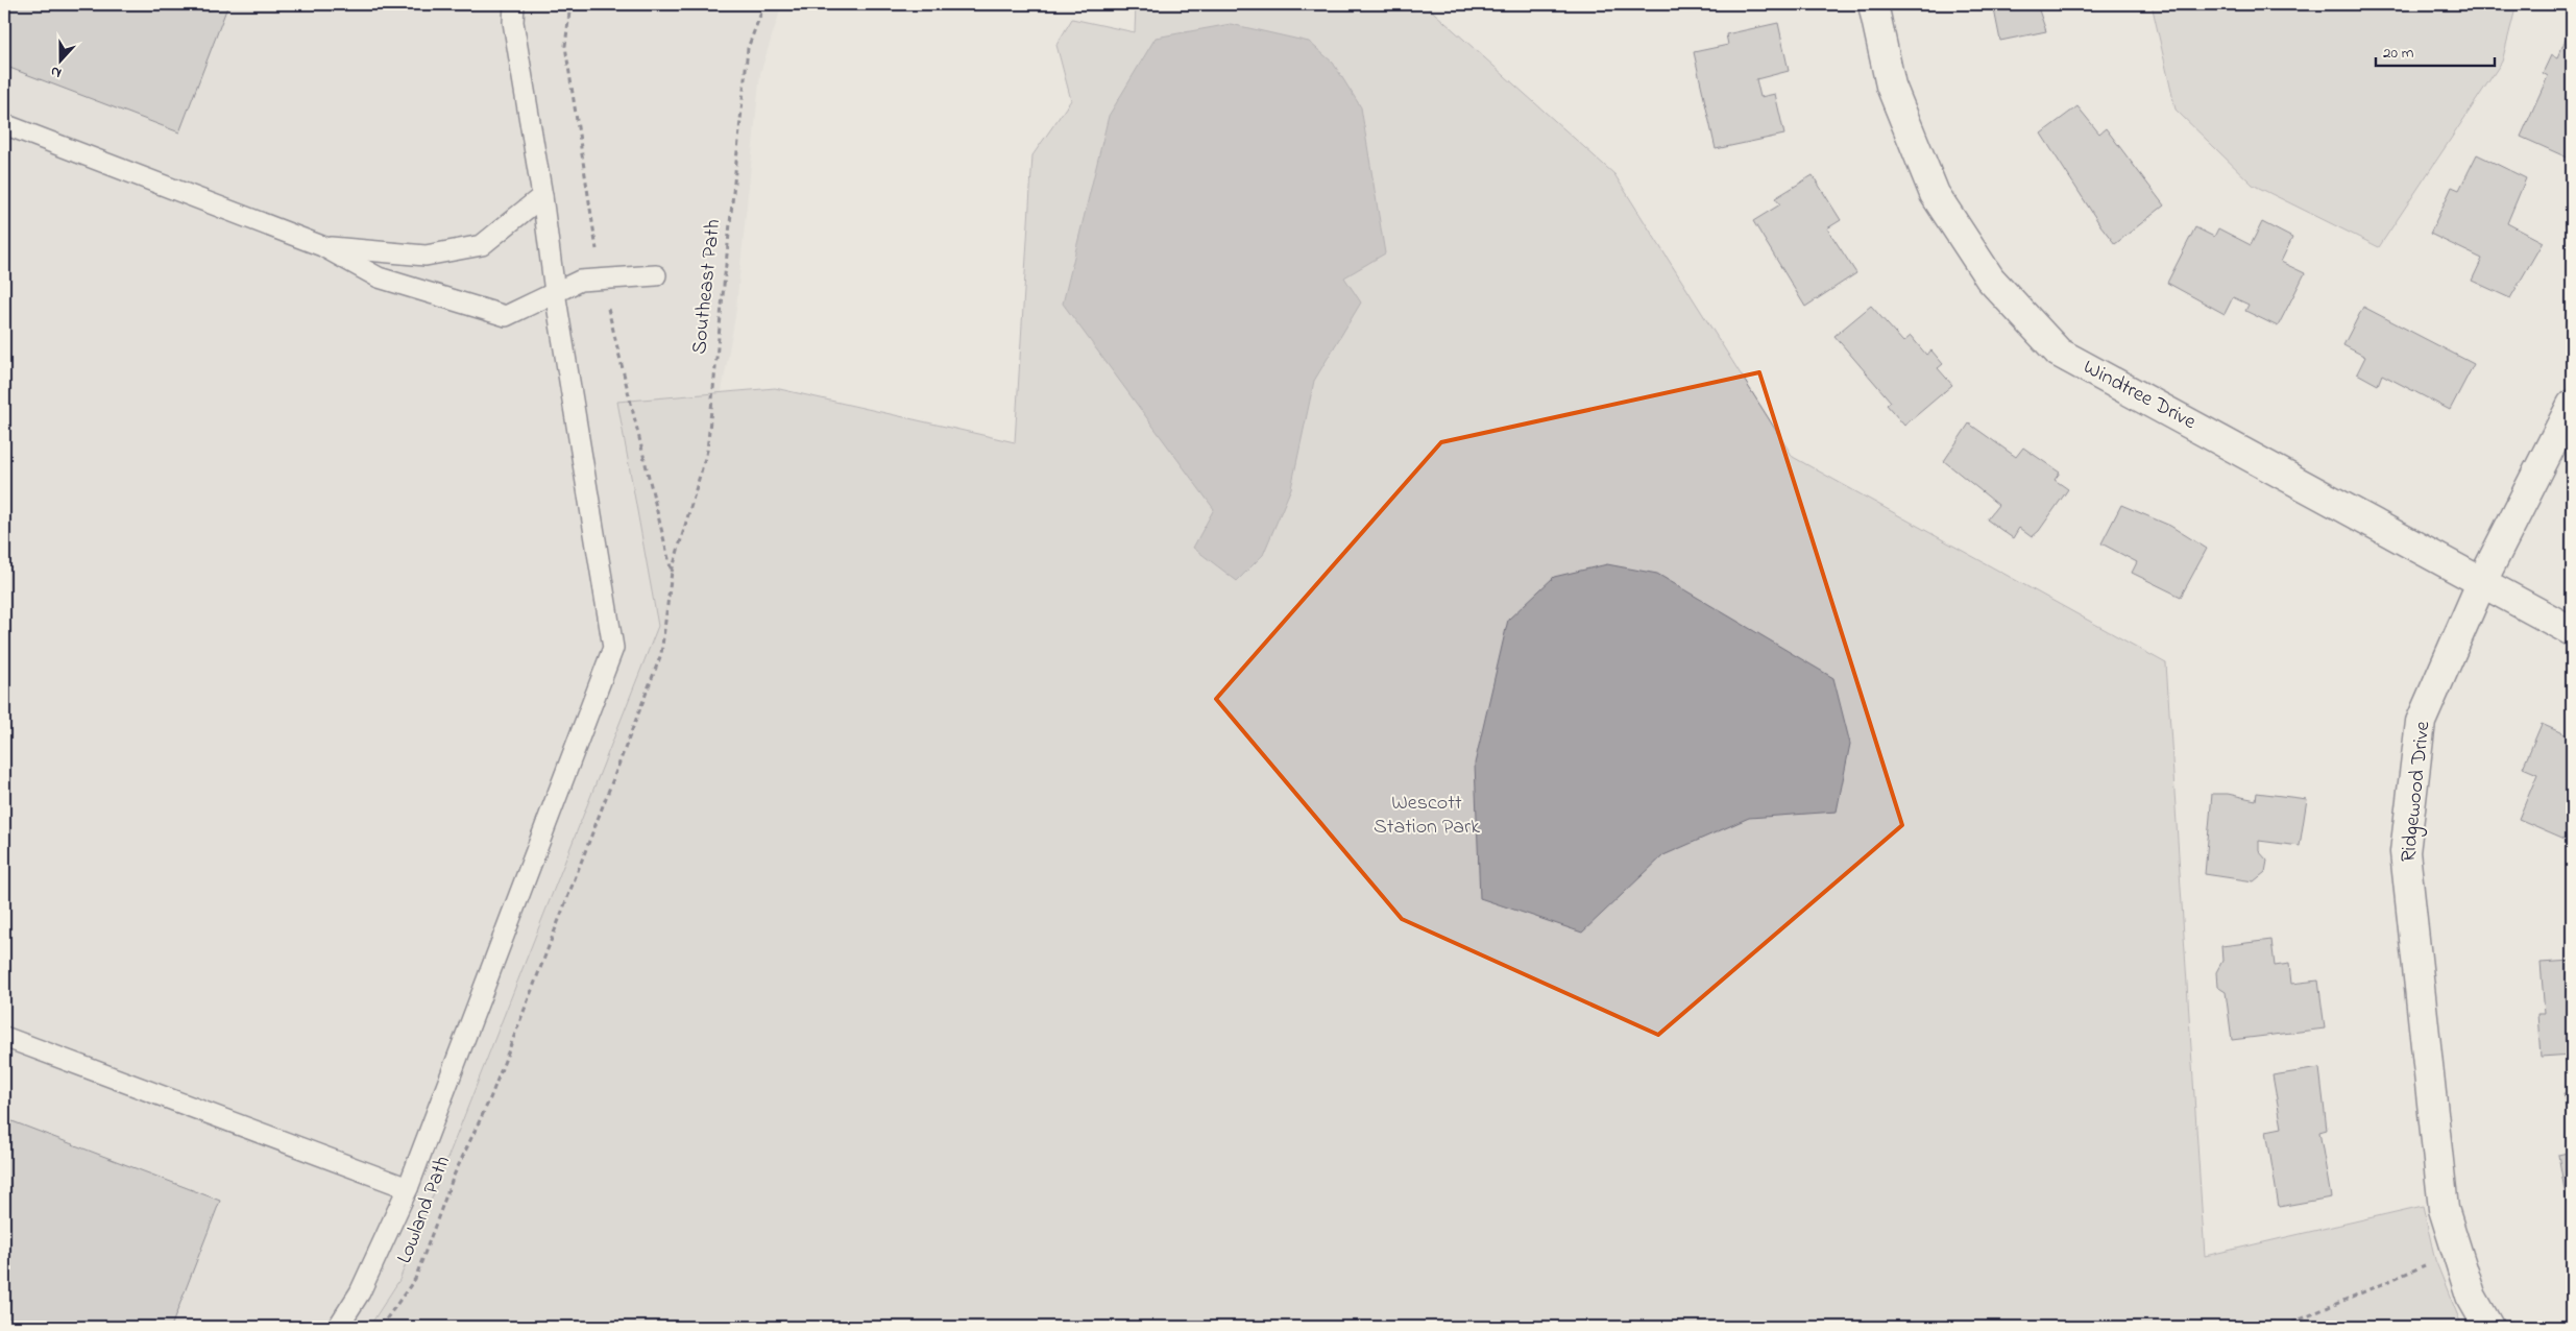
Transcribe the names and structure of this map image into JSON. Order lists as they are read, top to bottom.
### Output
{
  "streets": {
    "street": ["Windtree Drive", "Ridgewood Drive"],
    "path": ["Southeast Path", "Lowland Path"]
  },
  "crossings": [
    ["Windtree Drive", "Ridgewood Drive"]
  ],
  "parks": ["Wescott Station Park"],
  "scale_bar": "20 m",
  "north": "bottom"
}
